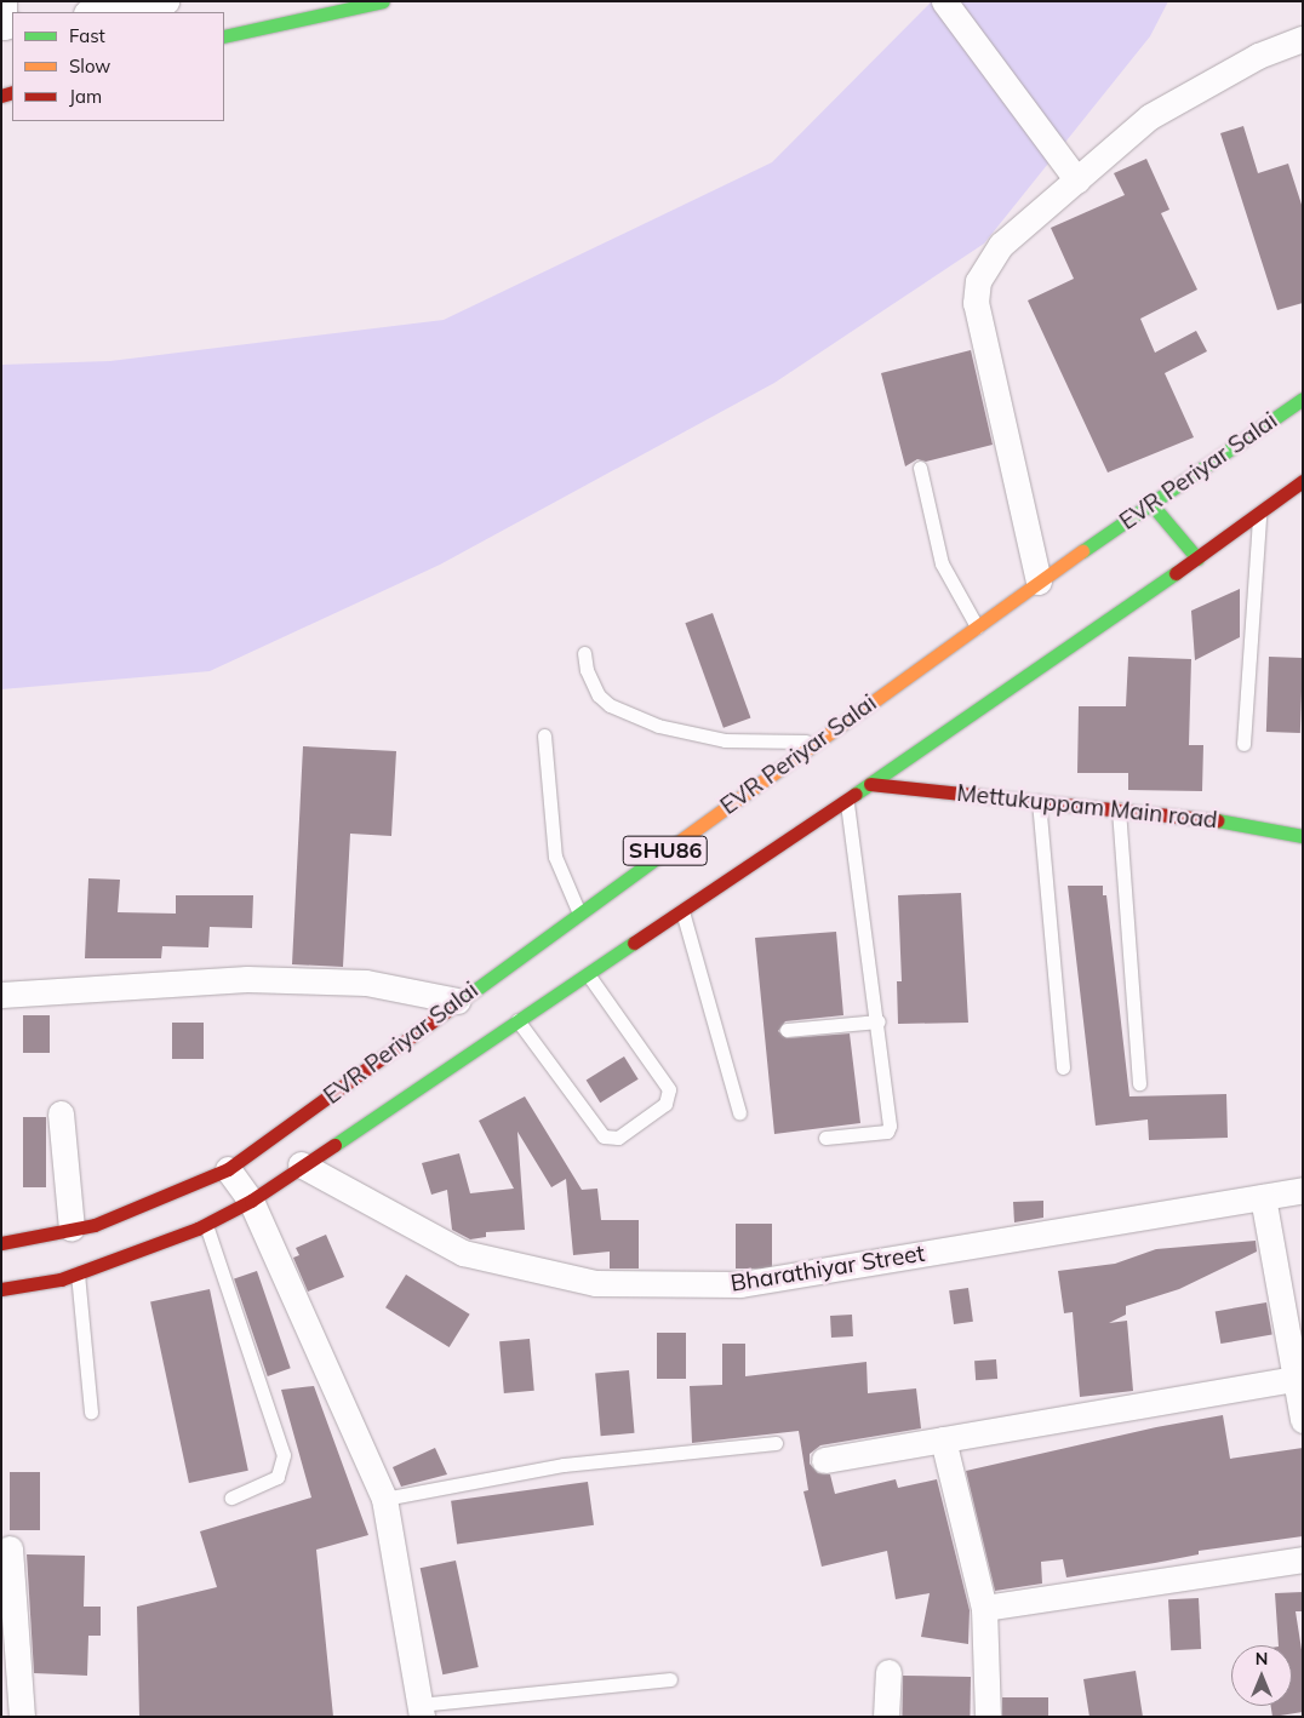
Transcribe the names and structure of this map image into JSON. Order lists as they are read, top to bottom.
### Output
{
  "streets": {
    "main road": ["EVR Periyar Salai", "Mettukuppam Main road", "SHU86"],
    "street": ["Bharathiyar Street"]
  },
  "crossings": [
    ["EVR Periyar Salai", "Mettukuppam Main road"],
    ["EVR Periyar Salai", "Bharathiyar Street"]
  ],
  "legend": ["Fast", "Slow", "Jam"],
  "north": "top"
}
